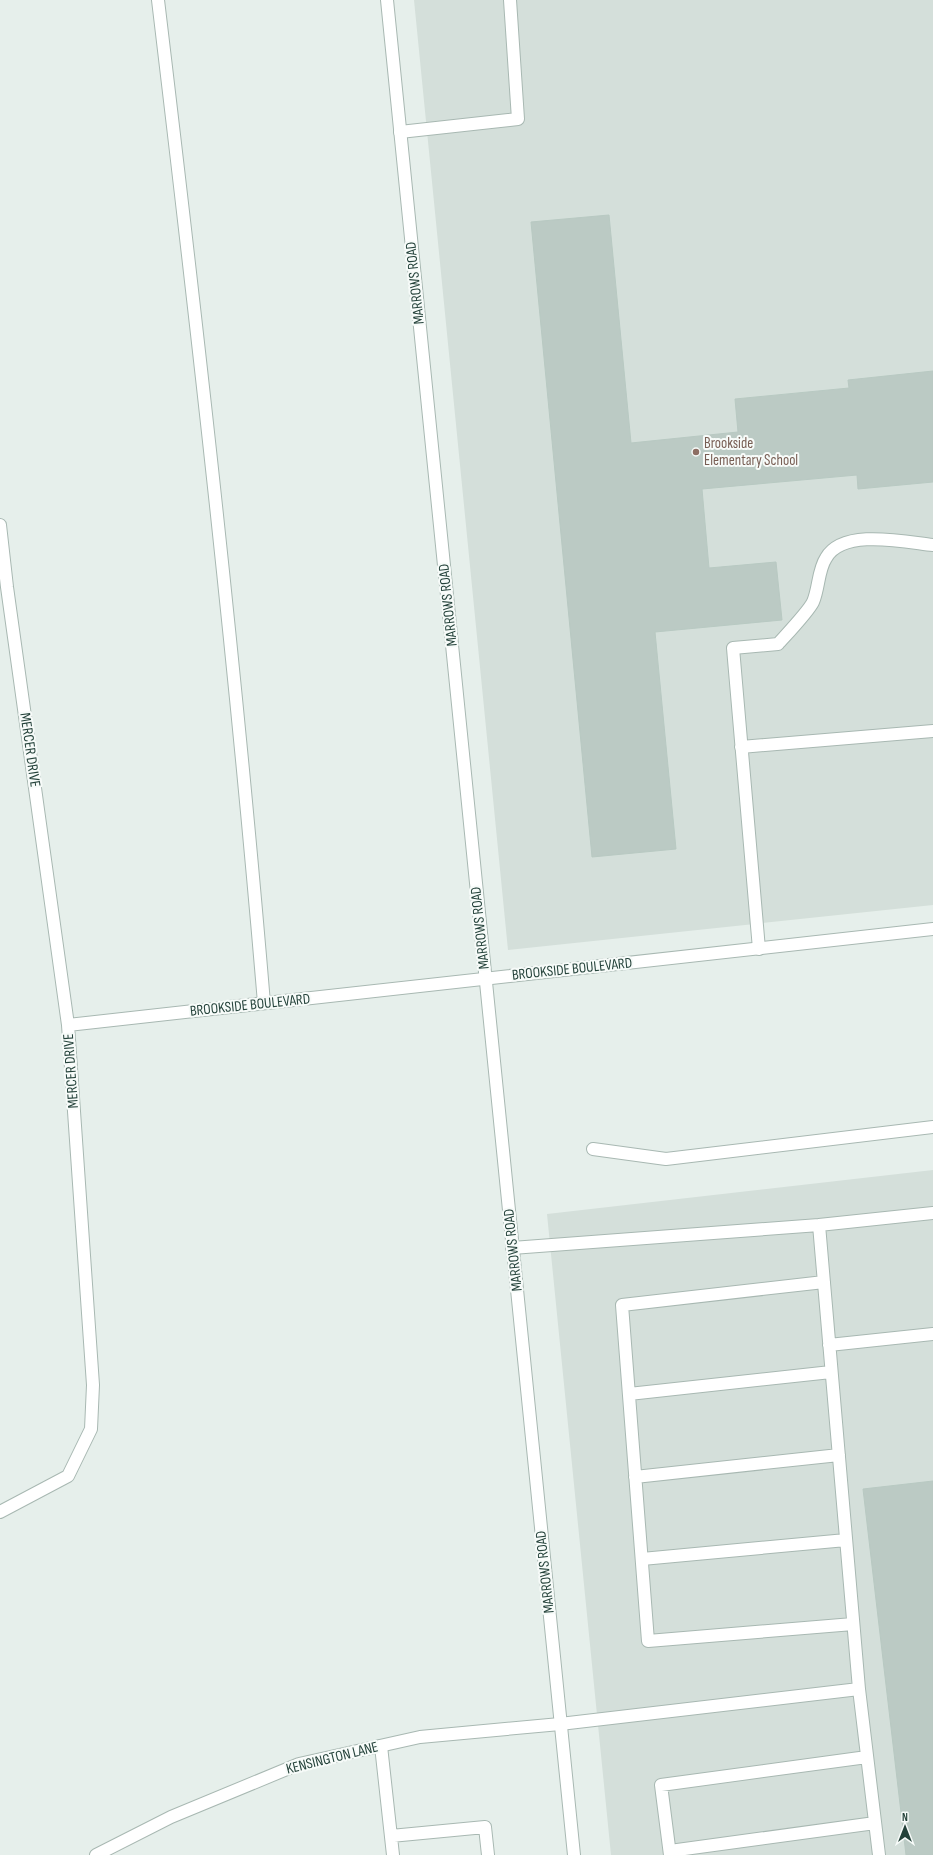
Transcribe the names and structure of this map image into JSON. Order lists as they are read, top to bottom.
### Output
{
  "streets": {
    "street": [
      "MARROWS ROAD",
      "MERCER DRIVE",
      "BROOKSIDE BOULEVARD",
      "KENSINGTON LANE"
    ]
  },
  "crossings": [
    ["MARROWS ROAD", "BROOKSIDE BOULEVARD"],
    ["MARROWS ROAD", "KENSINGTON LANE"],
    ["MERCER DRIVE", "BROOKSIDE BOULEVARD"]
  ],
  "places": ["Brookside Elementary School"],
  "north": "top"
}
